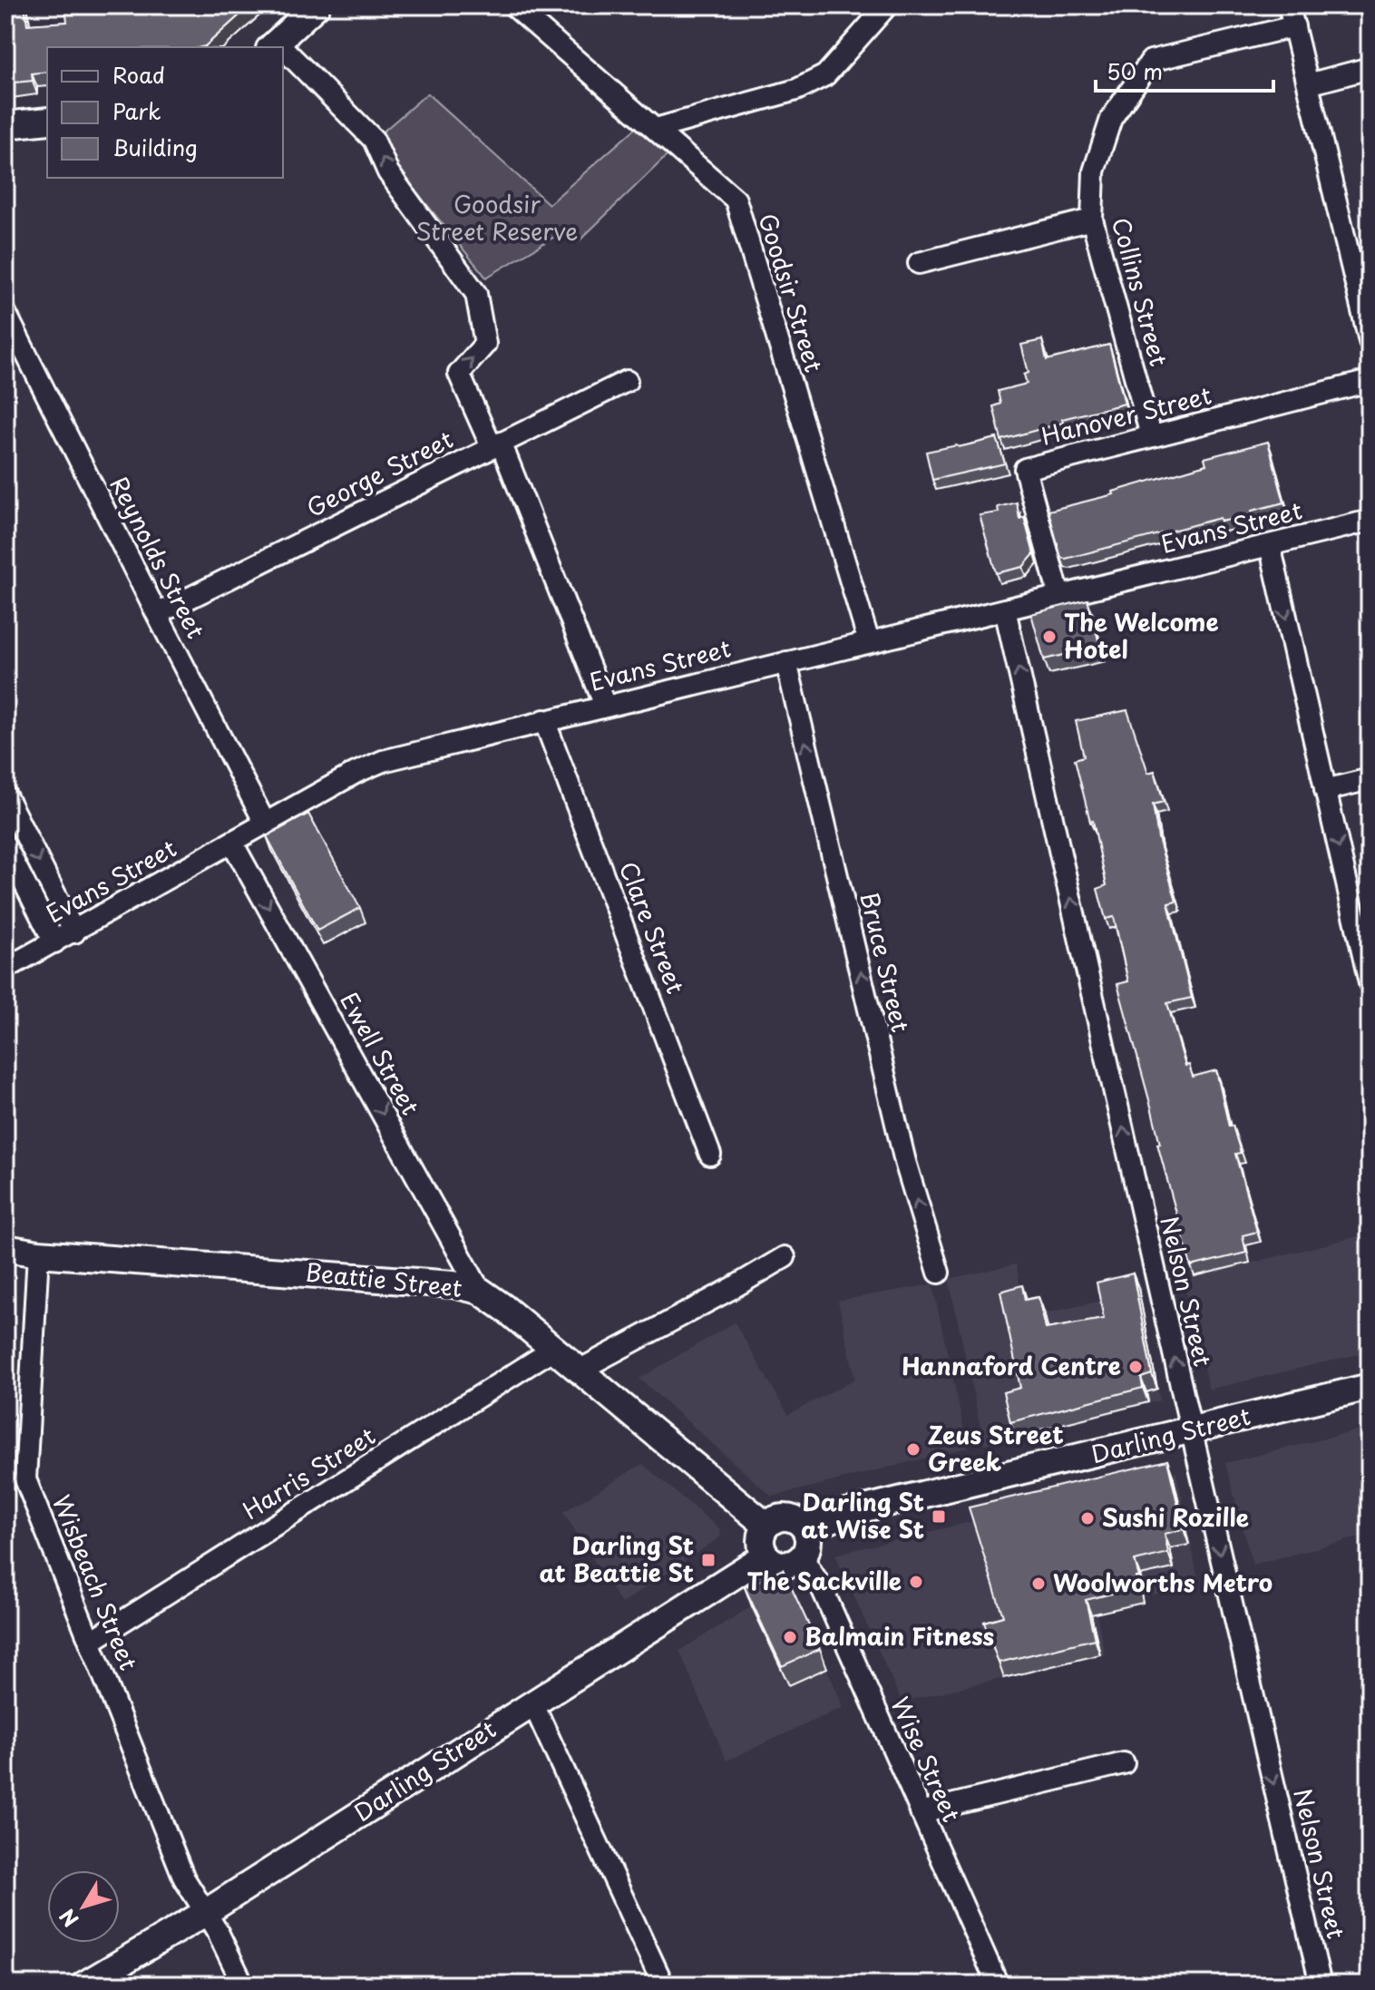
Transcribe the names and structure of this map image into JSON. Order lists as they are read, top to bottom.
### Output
{
  "streets": {
    "street": [
      "Collins Street",
      "Goodsir Street",
      "Hanover Street",
      "George Street",
      "Evans Street",
      "Reynolds Street",
      "Clare Street",
      "Bruce Street",
      "Ewell Street",
      "Beattie Street",
      "Nelson Street",
      "Darling Street",
      "Harris Street",
      "Wisbeach Street",
      "Wise Street"
    ]
  },
  "crossings": [
    ["Collins Street", "Hanover Street"],
    ["Goodsir Street", "Evans Street"],
    ["Hanover Street", "Evans Street"],
    ["George Street", "Reynolds Street"],
    ["Evans Street", "Reynolds Street"],
    ["Evans Street", "Clare Street"],
    ["Evans Street", "Bruce Street"],
    ["Evans Street", "Ewell Street"],
    ["Evans Street", "Nelson Street"],
    ["Ewell Street", "Beattie Street"],
    ["Beattie Street", "Darling Street"],
    ["Beattie Street", "Harris Street"],
    ["Beattie Street", "Wisbeach Street"],
    ["Beattie Street", "Wise Street"],
    ["Nelson Street", "Darling Street"],
    ["Darling Street", "Wisbeach Street"],
    ["Darling Street", "Wise Street"],
    ["Harris Street", "Wisbeach Street"]
  ],
  "one_way": ["Bruce Street", "Ewell Street"],
  "parks": ["Goodsir Street Reserve"],
  "places": {
    "other": [
      "The Welcome Hotel",
      "Hannaford Centre",
      "Zeus Street Greek",
      "Sushi Rozille",
      "The Sackville",
      "Woolworths Metro",
      "Balmain Fitness"
    ],
    "transit": ["Darling St at Wise St", "Darling St at Beattie St"]
  },
  "legend": ["Road", "Park", "Building"],
  "scale_bar": "50 m",
  "north": "bottom left"
}
